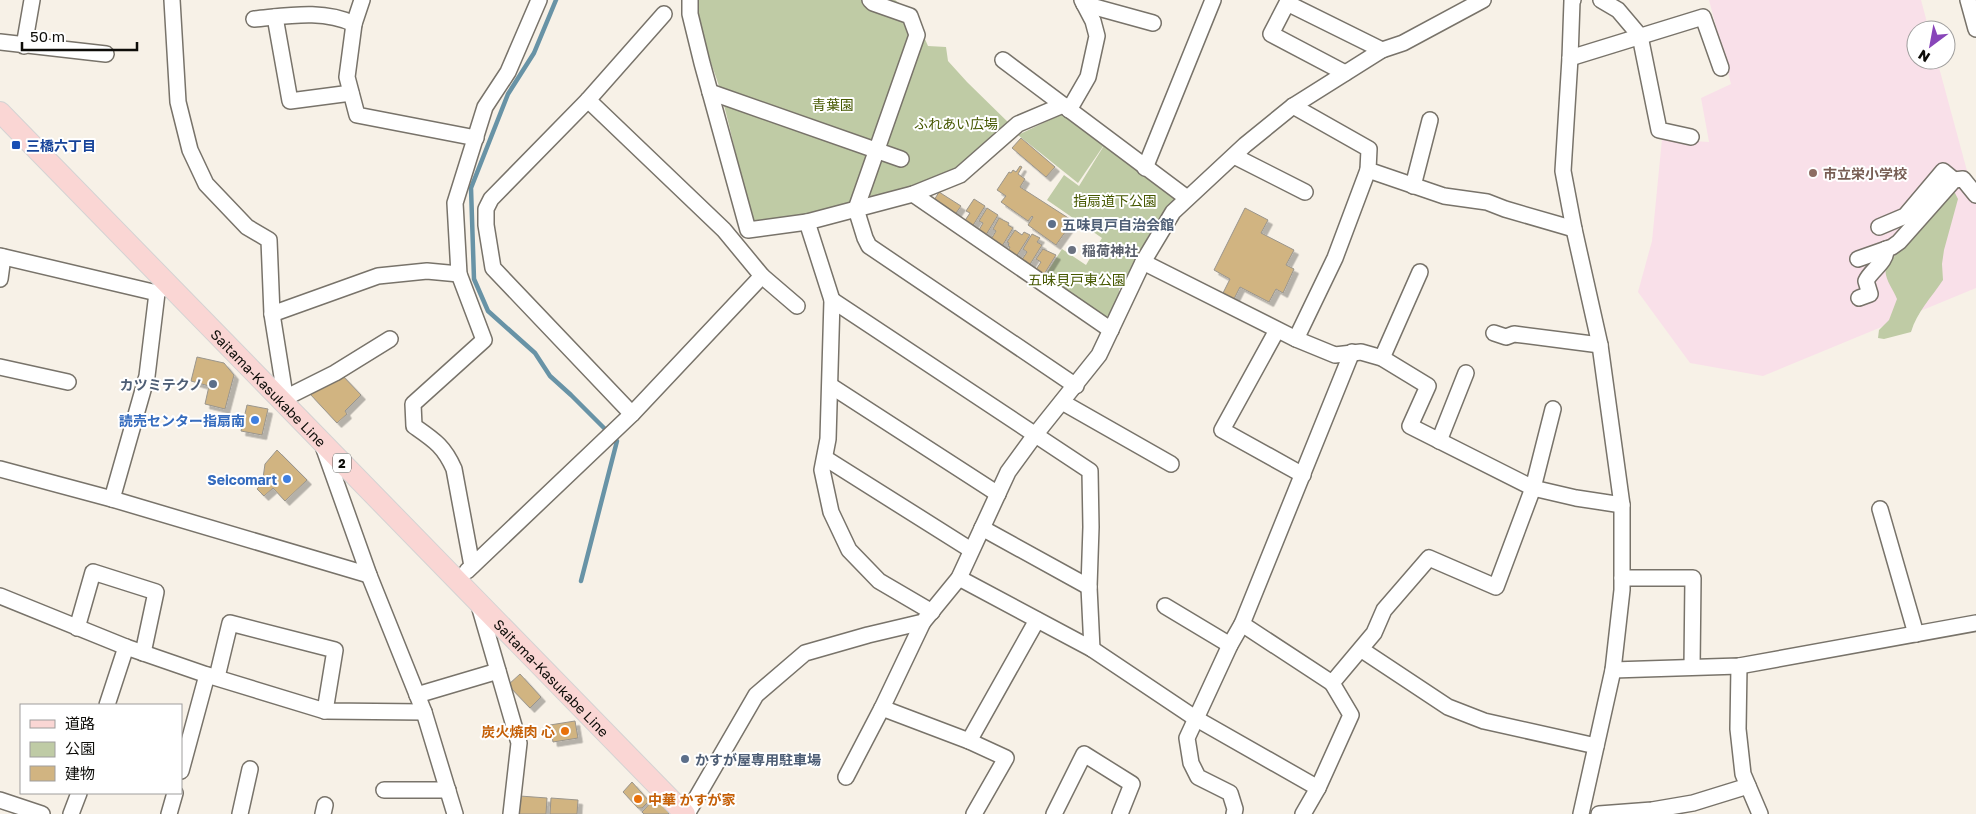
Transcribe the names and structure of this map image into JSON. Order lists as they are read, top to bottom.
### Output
{
  "streets": {
    "main road": ["Saitama-Kasukabe Line", "2"]
  },
  "parks": [
    "青葉園",
    "ふれあい広場",
    "指扇道下公園",
    "五味貝戸東公園"
  ],
  "places": {
    "transit": ["三橋六丁目"],
    "other": [
      "市立栄小学校",
      "五味貝戸自治会館",
      "稲荷神社",
      "カツミテクノ",
      "読売センター指扇南",
      "Seicomart",
      "炭火焼肉 心",
      "かすが屋専用駐車場",
      "中華 かすが家"
    ]
  },
  "legend": ["道路", "公園", "建物"],
  "scale_bar": "50 m",
  "north": "bottom left"
}
